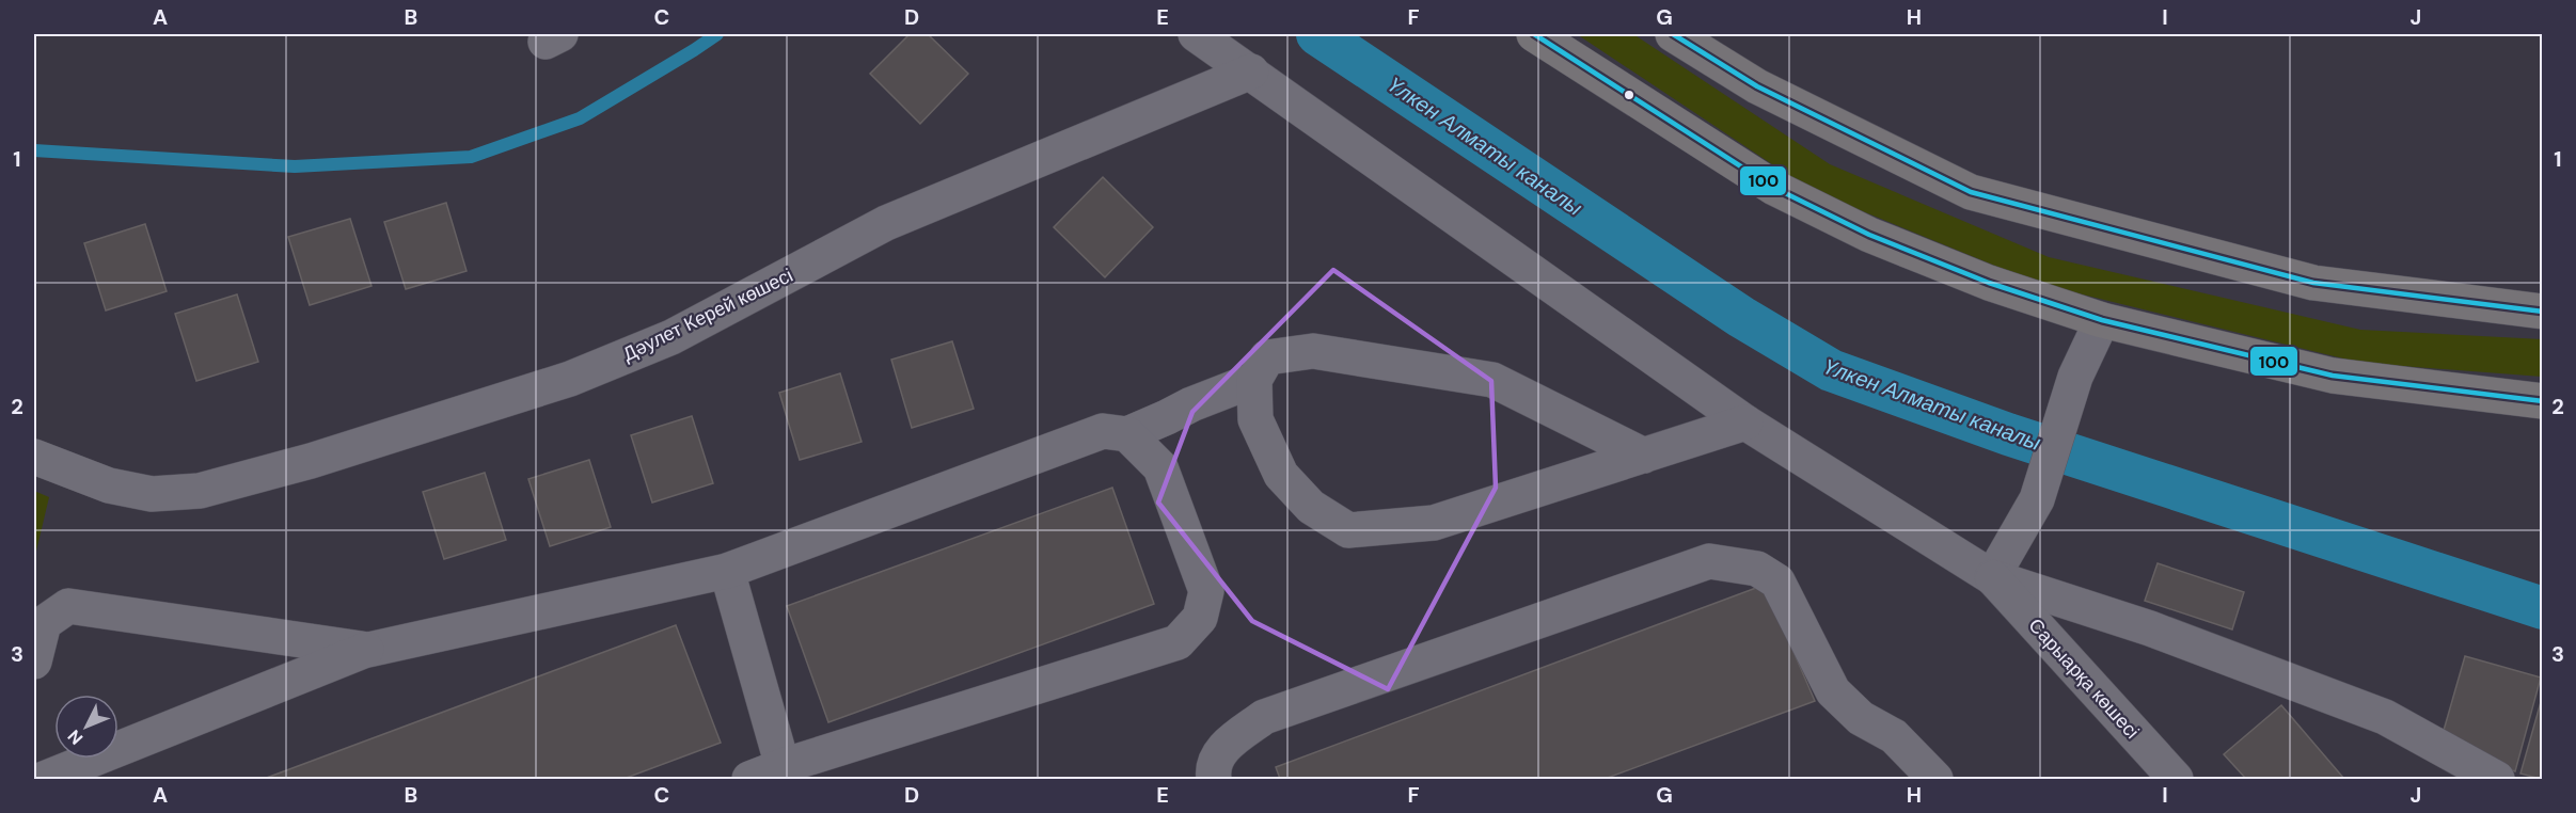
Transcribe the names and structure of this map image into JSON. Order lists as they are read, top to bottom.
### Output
{
  "streets": {
    "street": ["Дәулет Керей көшесі", "Сарыарқа көшесі"]
  },
  "water": ["Үлкен Алматы каналы"],
  "lines": ["transit line 100"],
  "north": "bottom left",
  "grid": {
    "columns": [
      "A",
      "B",
      "C",
      "D",
      "E",
      "F",
      "G",
      "H",
      "I",
      "J"
    ],
    "rows": ["1", "2", "3"]
  }
}
